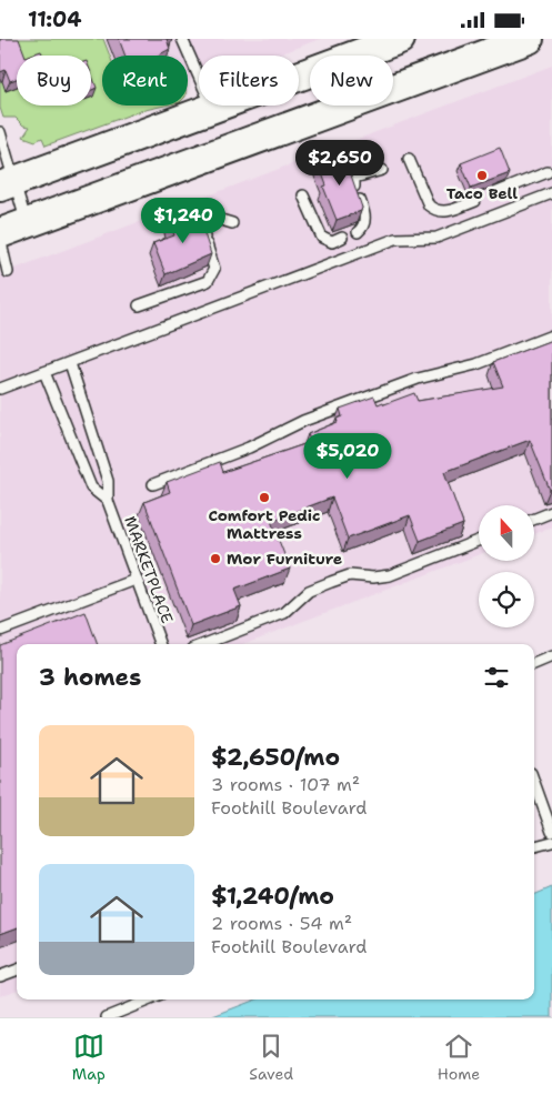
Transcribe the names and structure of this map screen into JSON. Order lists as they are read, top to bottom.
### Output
{
  "streets": {
    "lane": ["MARKETPLACE"]
  },
  "places": ["Taco Bell", "Comfort Pedic Mattress", "Mor Furniture"],
  "north": "top",
  "page": {
    "status": "11:04",
    "chip": [
      "Buy",
      "Rent",
      "Filters",
      "New"
    ],
    "price": ["$2,650", "$1,240", "$5,020"],
    "heading": "3 homes",
    "list": [
      {
        "name": "$2,650/mo",
        "note": "3 rooms · 107 m² · Foothill Boulevard"
      },
      {
        "name": "$1,240/mo",
        "note": "2 rooms · 54 m² · Foothill Boulevard"
      }
    ],
    "tabs": ["Map", "Saved", "Home"]
  }
}
